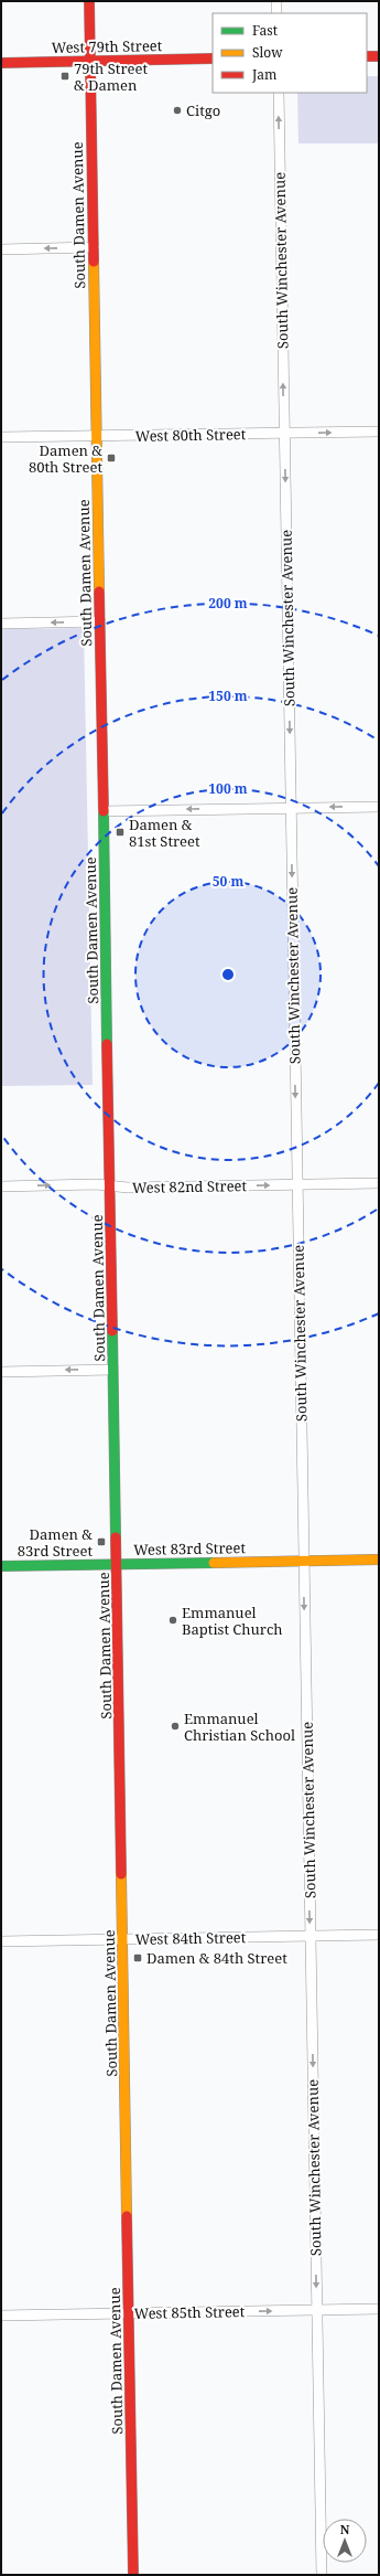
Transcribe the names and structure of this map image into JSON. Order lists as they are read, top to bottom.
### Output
{
  "streets": {
    "street": [
      "West 79th Street",
      "South Damen Avenue",
      "South Winchester Avenue",
      "West 80th Street",
      "West 82nd Street",
      "West 83rd Street",
      "West 84th Street",
      "West 85th Street"
    ]
  },
  "crossings": [
    ["West 79th Street", "South Damen Avenue"],
    ["South Damen Avenue", "West 80th Street"],
    ["South Damen Avenue", "West 82nd Street"],
    ["South Damen Avenue", "West 83rd Street"],
    ["South Damen Avenue", "West 84th Street"],
    ["South Damen Avenue", "West 85th Street"],
    ["South Winchester Avenue", "West 80th Street"],
    ["South Winchester Avenue", "West 82nd Street"],
    ["South Winchester Avenue", "West 83rd Street"],
    ["South Winchester Avenue", "West 84th Street"],
    ["South Winchester Avenue", "West 85th Street"]
  ],
  "one_way": ["West 82nd Street", "West 85th Street"],
  "places": {
    "transit": [
      "79th Street & Damen",
      "Damen & 80th Street",
      "Damen & 81st Street",
      "Damen & 83rd Street",
      "Damen & 84th Street"
    ],
    "other": ["Citgo", "Emmanuel Baptist Church", "Emmanuel Christian School"]
  },
  "legend": ["Fast", "Slow", "Jam"],
  "north": "top",
  "rings": [
    "200 m",
    "150 m",
    "100 m",
    "50 m"
  ]
}
